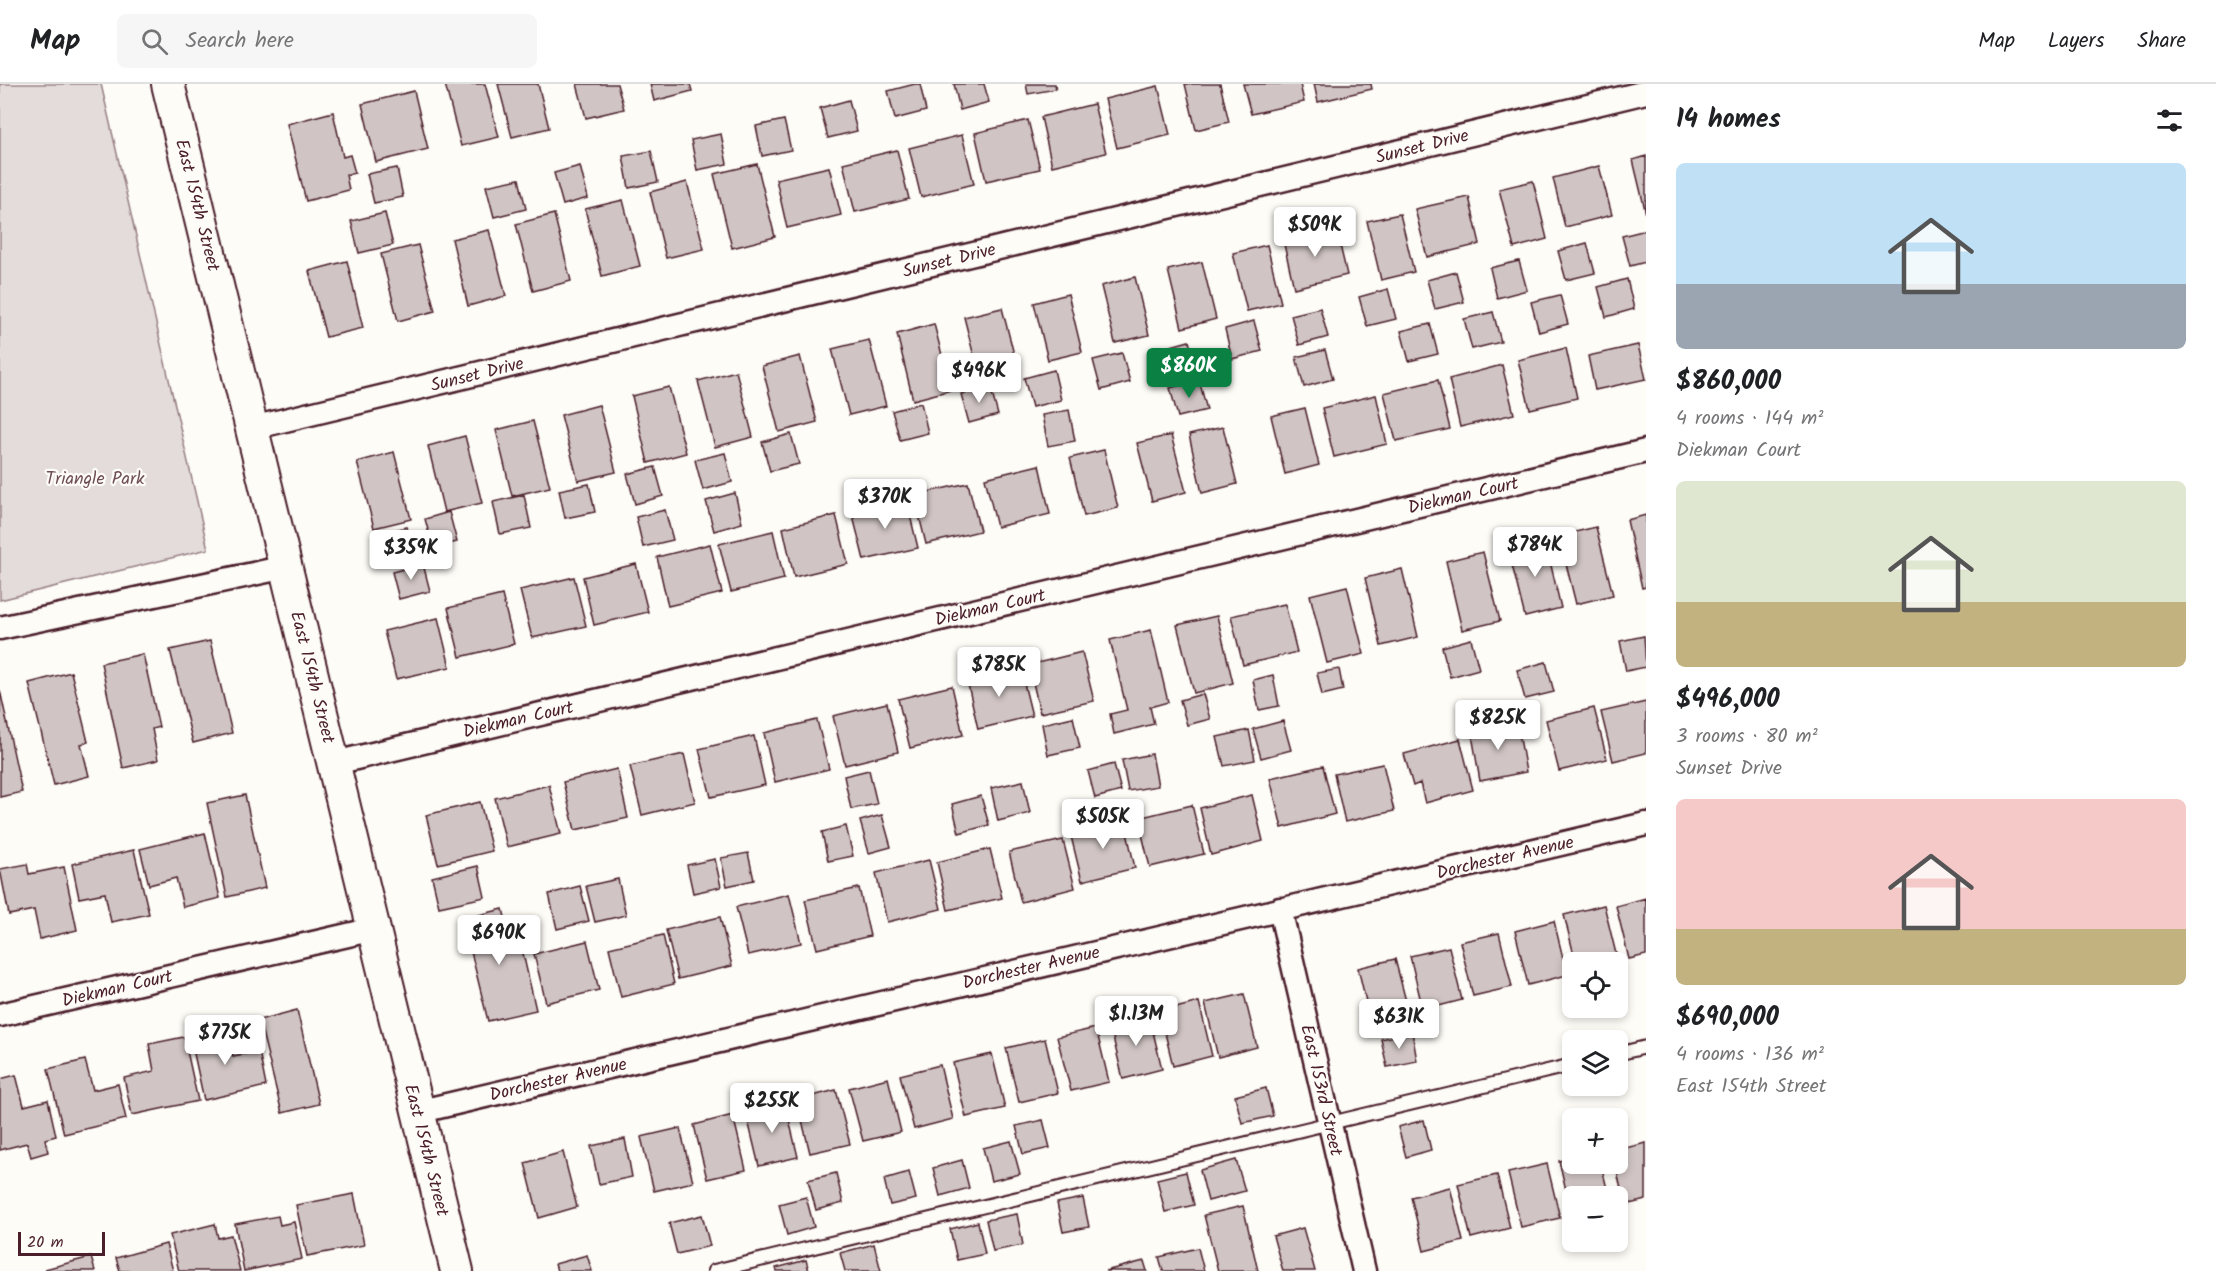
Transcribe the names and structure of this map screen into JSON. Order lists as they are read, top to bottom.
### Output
{
  "streets": {
    "street": [
      "Sunset Drive",
      "East 154th Street",
      "Diekman Court",
      "Dorchester Avenue",
      "East 153rd Street"
    ]
  },
  "crossings": [
    ["Sunset Drive", "East 154th Street"],
    ["East 154th Street", "Diekman Court"],
    ["East 154th Street", "Dorchester Avenue"],
    ["Dorchester Avenue", "East 153rd Street"]
  ],
  "parks": ["Triangle Park"],
  "scale_bar": "20 m",
  "page": {
    "header": "Map",
    "search": "Search here",
    "nav": ["Map", "Layers", "Share"],
    "heading": "14 homes",
    "list": [
      {
        "name": "$860,000",
        "note": "4 rooms · 144 m² · Diekman Court"
      },
      {
        "name": "$496,000",
        "note": "3 rooms · 80 m² · Sunset Drive"
      },
      {
        "name": "$690,000",
        "note": "4 rooms · 136 m² · East 154th Street"
      }
    ],
    "price": [
      "$509K",
      "$860K",
      "$496K",
      "$370K",
      "$784K",
      "$359K",
      "$785K",
      "$825K",
      "$505K",
      "$690K",
      "$1.13M",
      "$631K",
      "$775K",
      "$255K"
    ],
    "map_buttons": ["+", "−"],
    "scale": "20 m"
  }
}
